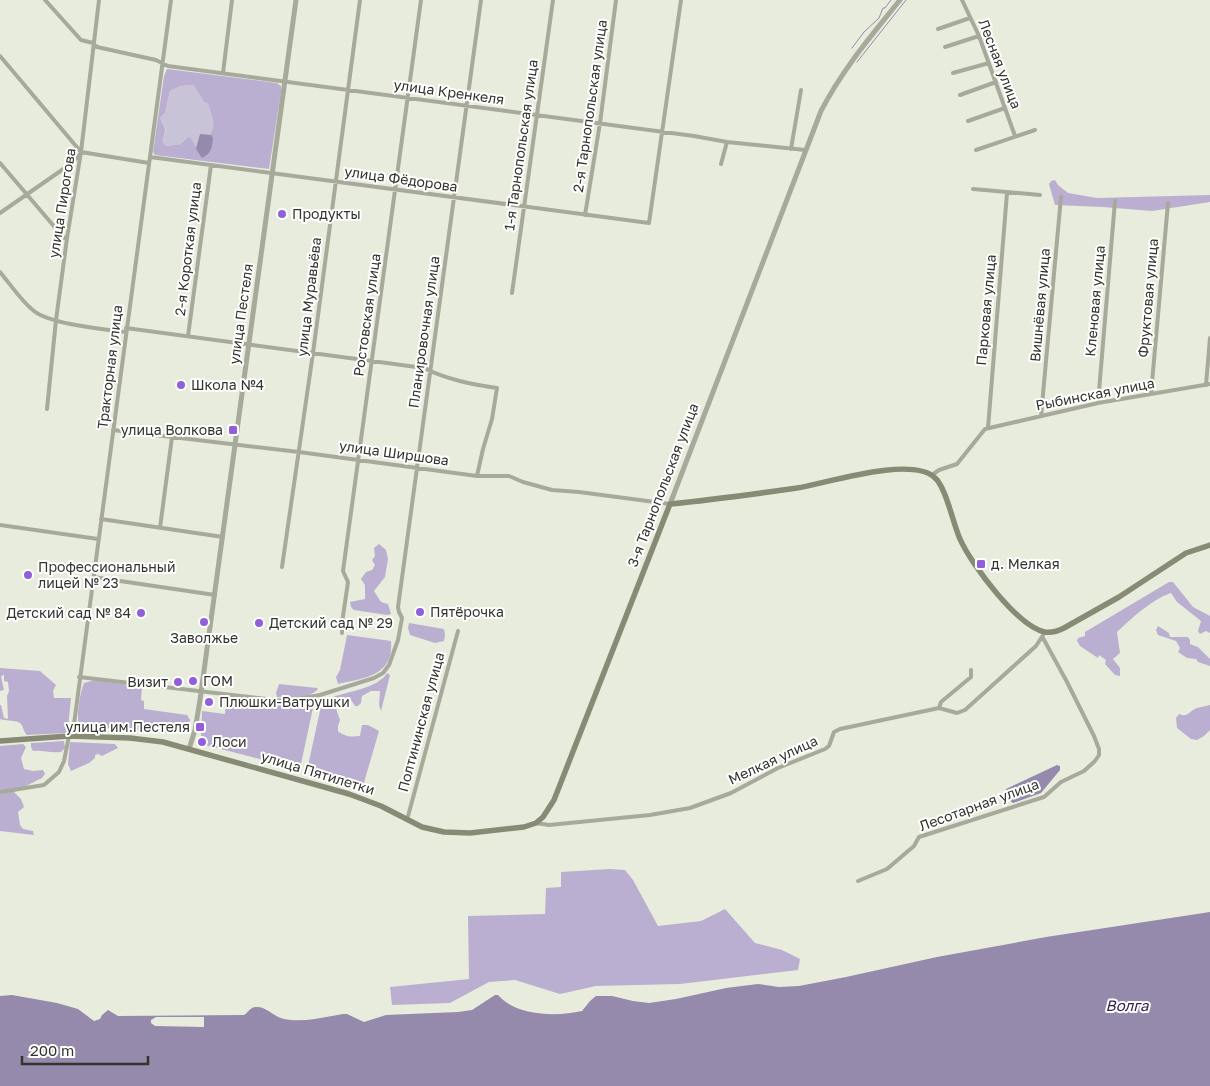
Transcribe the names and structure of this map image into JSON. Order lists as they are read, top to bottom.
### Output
{
  "streets": {
    "main road": ["3-я Тарнопольская улица", "улица Пятилетки"],
    "street": [
      "Лесная улица",
      "улица Кренкеля",
      "2-я Тарнопольская улица",
      "1-я Тарнопольская улица",
      "улица Фёдорова",
      "улица Пирогова",
      "2-я Короткая улица",
      "улица Муравьёва",
      "Фруктовая улица",
      "Кленовая улица",
      "Вишнёвая улица",
      "Парковая улица",
      "улица Пестеля",
      "Ростовская улица",
      "Планировочная улица",
      "Тракторная улица",
      "Рыбинская улица",
      "улица Ширшова",
      "Полтининская улица",
      "Мелкая улица",
      "Лесотарная улица"
    ]
  },
  "crossings": [
    ["улица Кренкеля", "2-я Тарнопольская улица"],
    ["улица Кренкеля", "1-я Тарнопольская улица"],
    ["улица Кренкеля", "улица Фёдорова"],
    ["улица Кренкеля", "улица Пирогова"],
    ["улица Кренкеля", "улица Муравьёва"],
    ["улица Кренкеля", "улица Пестеля"],
    ["улица Кренкеля", "Ростовская улица"],
    ["улица Кренкеля", "Планировочная улица"],
    ["улица Кренкеля", "Тракторная улица"],
    ["улица Кренкеля", "3-я Тарнопольская улица"],
    ["2-я Тарнопольская улица", "улица Фёдорова"],
    ["1-я Тарнопольская улица", "улица Фёдорова"],
    ["улица Фёдорова", "2-я Короткая улица"],
    ["улица Фёдорова", "улица Муравьёва"],
    ["улица Фёдорова", "улица Пестеля"],
    ["улица Фёдорова", "Ростовская улица"],
    ["улица Фёдорова", "Планировочная улица"],
    ["улица Фёдорова", "Тракторная улица"],
    ["улица Муравьёва", "улица Ширшова"],
    ["Фруктовая улица", "Рыбинская улица"],
    ["Кленовая улица", "Рыбинская улица"],
    ["Вишнёвая улица", "Рыбинская улица"],
    ["Парковая улица", "Рыбинская улица"],
    ["улица Пестеля", "Планировочная улица"],
    ["улица Пестеля", "улица Ширшова"],
    ["улица Пестеля", "улица Пятилетки"],
    ["Ростовская улица", "улица Ширшова"],
    ["Планировочная улица", "улица Ширшова"],
    ["Тракторная улица", "улица Ширшова"],
    ["Тракторная улица", "улица Пятилетки"],
    ["улица Ширшова", "3-я Тарнопольская улица"],
    ["3-я Тарнопольская улица", "Мелкая улица"],
    ["3-я Тарнопольская улица", "улица Пятилетки"],
    ["Полтининская улица", "улица Пятилетки"],
    ["Мелкая улица", "улица Пятилетки"],
    ["Мелкая улица", "Лесотарная улица"]
  ],
  "water": ["Волга"],
  "places": {
    "other": [
      "Продукты",
      "Школа №4",
      "Профессиональный лицей № 23",
      "Пятёрочка",
      "Детский сад № 84",
      "Заволжье",
      "Детский сад № 29",
      "ГОМ",
      "Визит",
      "Плюшки-Ватрушки",
      "Лоси"
    ],
    "transit": ["улица Волкова", "д. Мелкая", "улица им.Пестеля"]
  },
  "scale_bar": "200 m"
}
